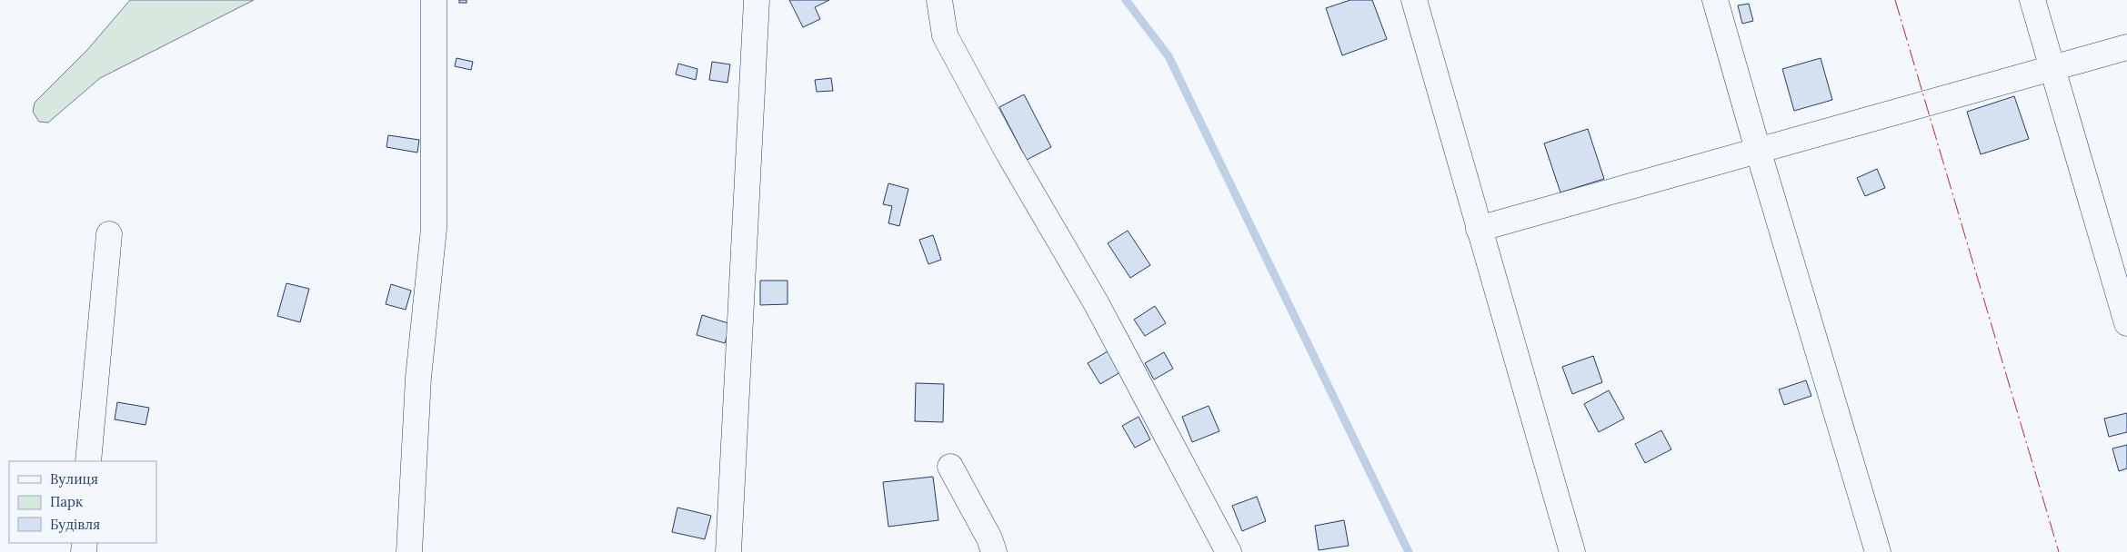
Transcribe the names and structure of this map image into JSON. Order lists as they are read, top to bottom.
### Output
{
  "legend": ["Вулиця", "Парк", "Будівля"]
}
